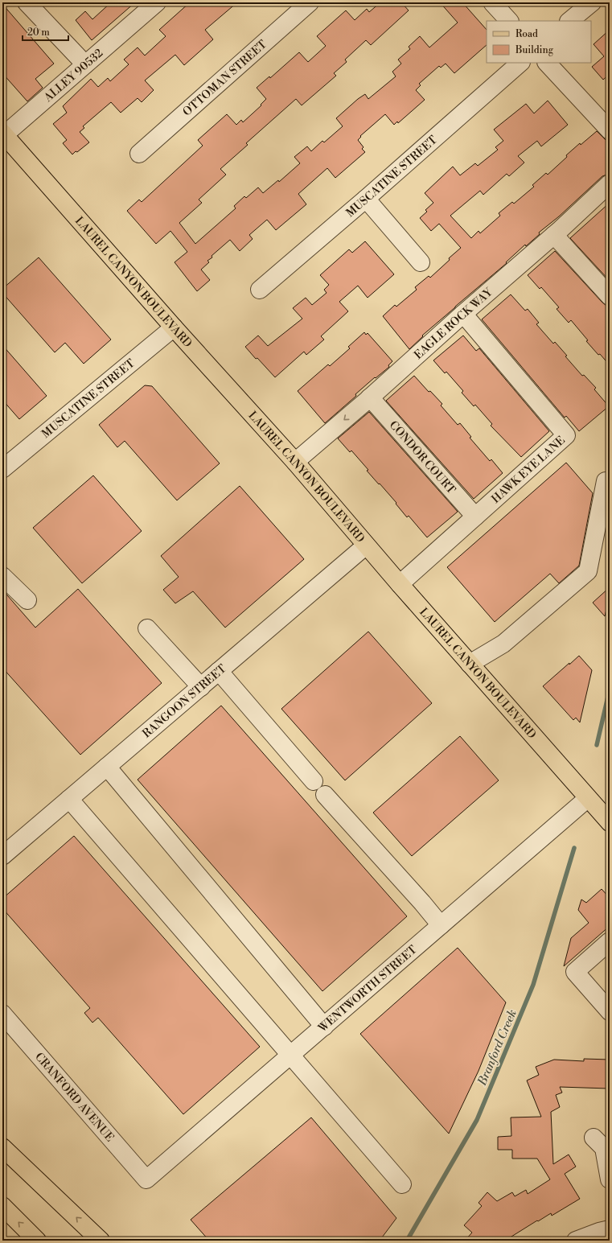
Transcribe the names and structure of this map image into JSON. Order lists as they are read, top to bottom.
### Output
{
  "streets": {
    "main road": ["LAUREL CANYON BOULEVARD"],
    "street": [
      "ALLEY 90532",
      "OTTOMAN STREET",
      "MUSCATINE STREET",
      "EAGLE ROCK WAY",
      "CONDOR COURT",
      "HAWK EYE LANE",
      "RANGOON STREET",
      "WENTWORTH STREET",
      "CRANFORD AVENUE"
    ]
  },
  "crossings": [
    ["ALLEY 90532", "LAUREL CANYON BOULEVARD"],
    ["MUSCATINE STREET", "LAUREL CANYON BOULEVARD"],
    ["LAUREL CANYON BOULEVARD", "EAGLE ROCK WAY"],
    ["LAUREL CANYON BOULEVARD", "HAWK EYE LANE"],
    ["LAUREL CANYON BOULEVARD", "RANGOON STREET"],
    ["LAUREL CANYON BOULEVARD", "WENTWORTH STREET"],
    ["EAGLE ROCK WAY", "CONDOR COURT"],
    ["EAGLE ROCK WAY", "HAWK EYE LANE"],
    ["CONDOR COURT", "HAWK EYE LANE"],
    ["WENTWORTH STREET", "CRANFORD AVENUE"]
  ],
  "water": ["Branford Creek"],
  "legend": ["Road", "Building"],
  "scale_bar": "20 m"
}
